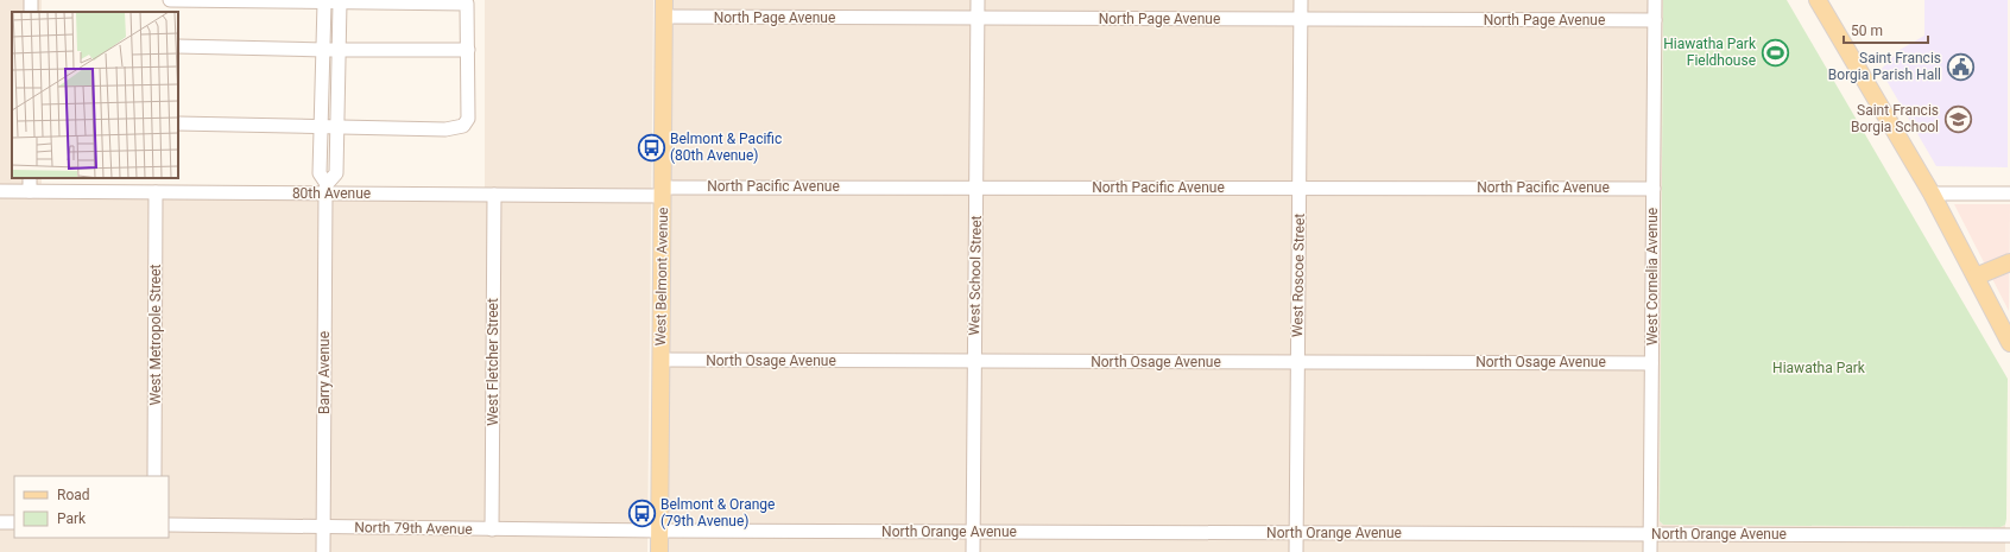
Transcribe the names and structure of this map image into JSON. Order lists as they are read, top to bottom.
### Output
{
  "streets": {
    "main road": ["West Belmont Avenue"],
    "street": [
      "North Page Avenue",
      "North Pacific Avenue",
      "80th Avenue",
      "West School Street",
      "West Roscoe Street",
      "West Cornelia Avenue",
      "West Metropole Street",
      "North Osage Avenue",
      "West Fletcher Street",
      "Barry Avenue",
      "North 79th Avenue",
      "North Orange Avenue"
    ]
  },
  "crossings": [
    ["North Page Avenue", "West School Street"],
    ["North Page Avenue", "West Roscoe Street"],
    ["North Page Avenue", "West Belmont Avenue"],
    ["North Page Avenue", "West Cornelia Avenue"],
    ["North Pacific Avenue", "80th Avenue"],
    ["North Pacific Avenue", "West School Street"],
    ["North Pacific Avenue", "West Roscoe Street"],
    ["North Pacific Avenue", "West Belmont Avenue"],
    ["North Pacific Avenue", "West Cornelia Avenue"],
    ["80th Avenue", "West Belmont Avenue"],
    ["80th Avenue", "West Metropole Street"],
    ["80th Avenue", "West Fletcher Street"],
    ["80th Avenue", "Barry Avenue"],
    ["West School Street", "North Osage Avenue"],
    ["West School Street", "North Orange Avenue"],
    ["West Roscoe Street", "North Osage Avenue"],
    ["West Roscoe Street", "North Orange Avenue"],
    ["West Belmont Avenue", "North Osage Avenue"],
    ["West Belmont Avenue", "North 79th Avenue"],
    ["West Belmont Avenue", "North Orange Avenue"],
    ["West Cornelia Avenue", "North Osage Avenue"],
    ["West Cornelia Avenue", "North Orange Avenue"],
    ["West Fletcher Street", "North 79th Avenue"],
    ["Barry Avenue", "North 79th Avenue"],
    ["North 79th Avenue", "North Orange Avenue"]
  ],
  "parks": ["Hiawatha Park"],
  "places": {
    "sports": ["Hiawatha Park Fieldhouse"],
    "public building": ["Saint Francis Borgia Parish Hall"],
    "school or university": ["Saint Francis Borgia School"],
    "bus stop": ["Belmont & Pacific (80th Avenue)", "Belmont & Orange (79th Avenue)"]
  },
  "legend": ["Road", "Park"],
  "scale_bar": "50 m"
}
